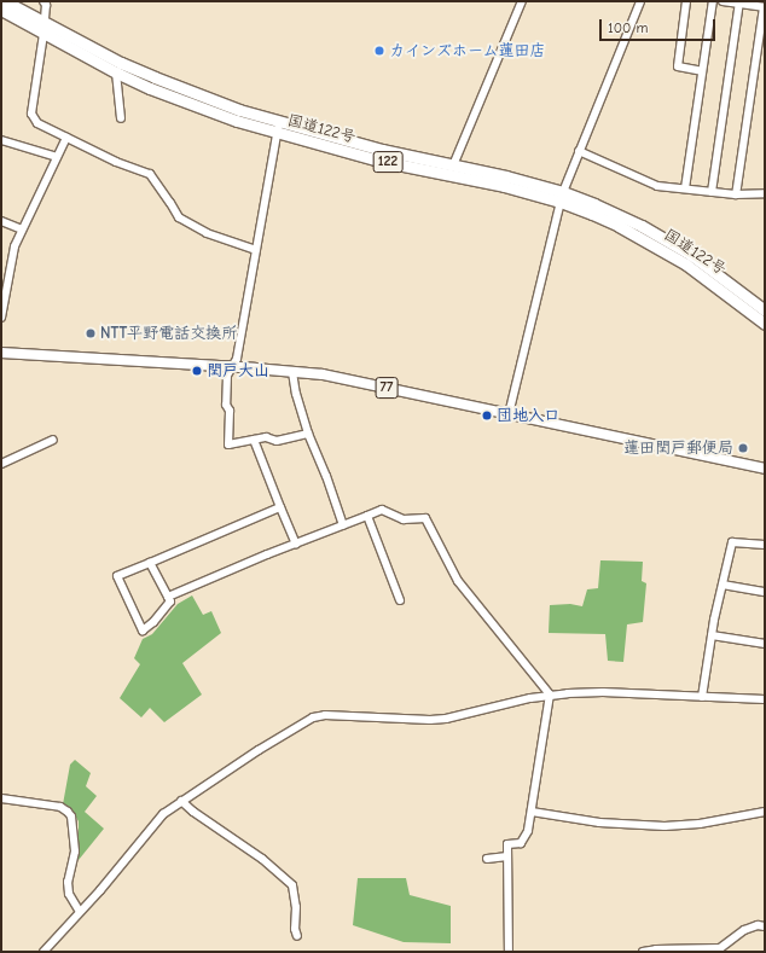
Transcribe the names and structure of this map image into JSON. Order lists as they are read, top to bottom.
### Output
{
  "streets": {
    "highway": ["国道122号", "122"],
    "main road": ["77"]
  },
  "places": [
    "カインズホーム蓮田店",
    "NTT平野電話交換所",
    "閏戸大山",
    "団地入口",
    "蓮田閏戸郵便局"
  ],
  "scale_bar": "100 m"
}
